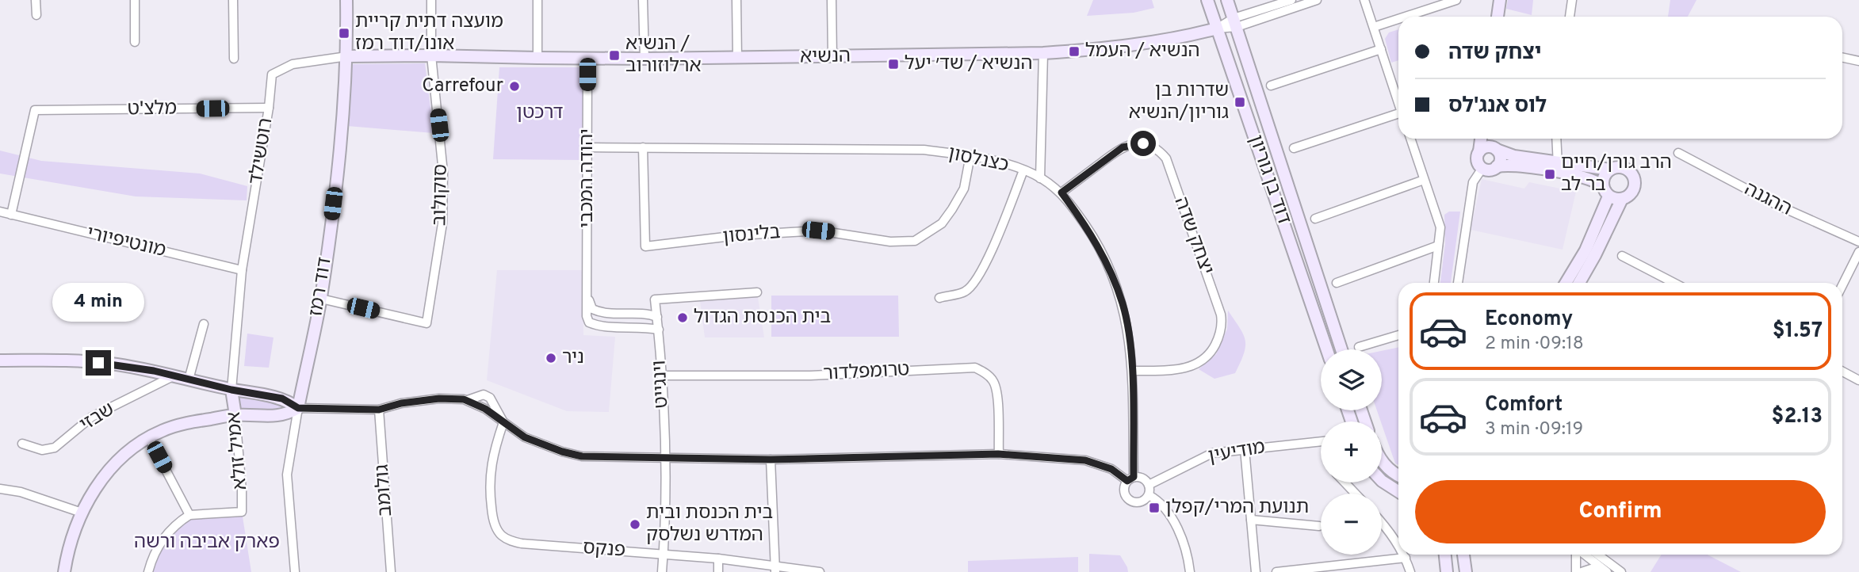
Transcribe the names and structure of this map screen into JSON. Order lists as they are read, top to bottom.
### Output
{
  "streets": {
    "street": [
      "הנשיא",
      "מלצ'ט",
      "רוטשילד",
      "כצנלסון",
      "יהודה המכבי",
      "דוד בן גוריון",
      "סוקולוב",
      "ההגנה",
      "בלינסון",
      "יצחק שדה",
      "מונטיפיורי",
      "דוד רמז",
      "טרומפלדור",
      "וינגייט",
      "שבזי",
      "אמיל זולא",
      "מודיעין",
      "גולומב",
      "פנקס"
    ]
  },
  "crossings": [
    ["הנשיא", "רוטשילד"],
    ["הנשיא", "יהודה המכבי"],
    ["הנשיא", "דוד בן גוריון"],
    ["הנשיא", "סוקולוב"],
    ["מלצ'ט", "רוטשילד"],
    ["מלצ'ט", "מונטיפיורי"],
    ["רוטשילד", "סוקולוב"],
    ["רוטשילד", "מונטיפיורי"],
    ["רוטשילד", "דוד רמז"],
    ["רוטשילד", "אמיל זולא"],
    ["כצנלסון", "יהודה המכבי"],
    ["כצנלסון", "בלינסון"],
    ["כצנלסון", "יצחק שדה"],
    ["כצנלסון", "מודיעין"],
    ["יהודה המכבי", "וינגייט"],
    ["סוקולוב", "דוד רמז"],
    ["טרומפלדור", "וינגייט"],
    ["וינגייט", "פנקס"]
  ],
  "parks": ["דרכטן", "פארק אביבה ורשה"],
  "places": {
    "transit": [
      "מועצה דתית קריית אונו/דוד רמז",
      "הנשיא / העמל",
      "הנשיא / ארלוזורוב",
      "הנשיא / שד׳ יעל",
      "שדרות בן גוריון/הנשיא",
      "הרב גורן/חיים בר לב",
      "תנועת המרי/קפלן"
    ],
    "other": [
      "Carrefour",
      "בית הכנסת הגדול",
      "ניר",
      "בית הכנסת ובית המדרש נשלסק"
    ]
  },
  "page": {
    "banner": ["יצחק שדה", "לוס אנג'לס"],
    "bubble": "4 min",
    "list": [
      {
        "name": "Economy",
        "note": "2 min · 09:18",
        "value": "$1.57"
      },
      {
        "name": "Comfort",
        "note": "3 min · 09:19",
        "value": "$2.13"
      }
    ],
    "map_buttons": ["+", "−"],
    "buttons": "Confirm"
  }
}
